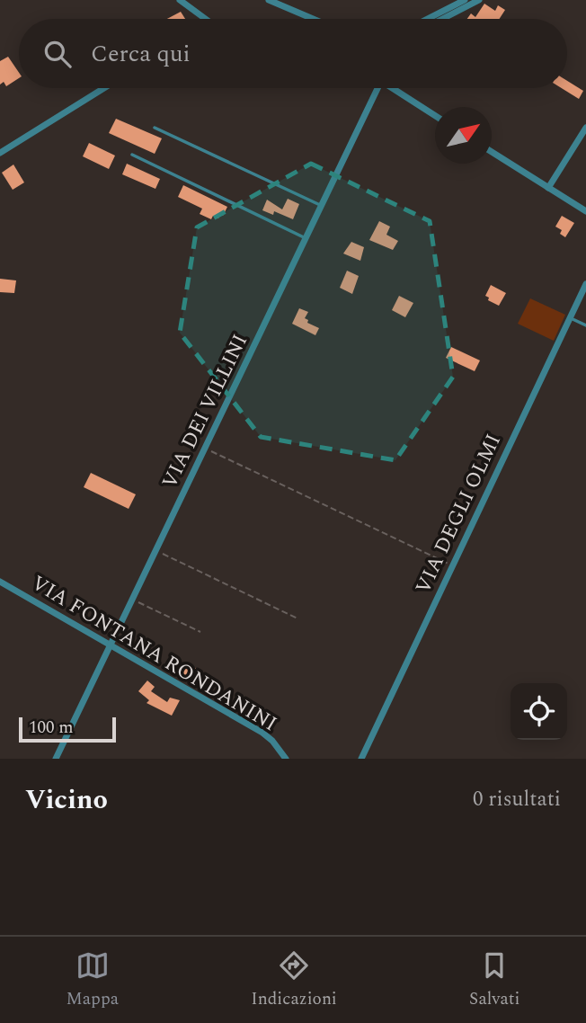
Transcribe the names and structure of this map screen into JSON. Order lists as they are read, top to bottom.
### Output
{
  "streets": {
    "street": ["VIA DEI VILLINI", "VIA DEGLI OLMI", "VIA FONTANA RONDANINI"]
  },
  "crossings": [
    ["VIA DEI VILLINI", "VIA FONTANA RONDANINI"]
  ],
  "scale_bar": "100 m",
  "north": "top right",
  "page": {
    "search": "Cerca qui",
    "scale": "100 m",
    "heading": ["Vicino", "0 risultati"],
    "nav": ["Mappa", "Indicazioni", "Salvati"]
  }
}
